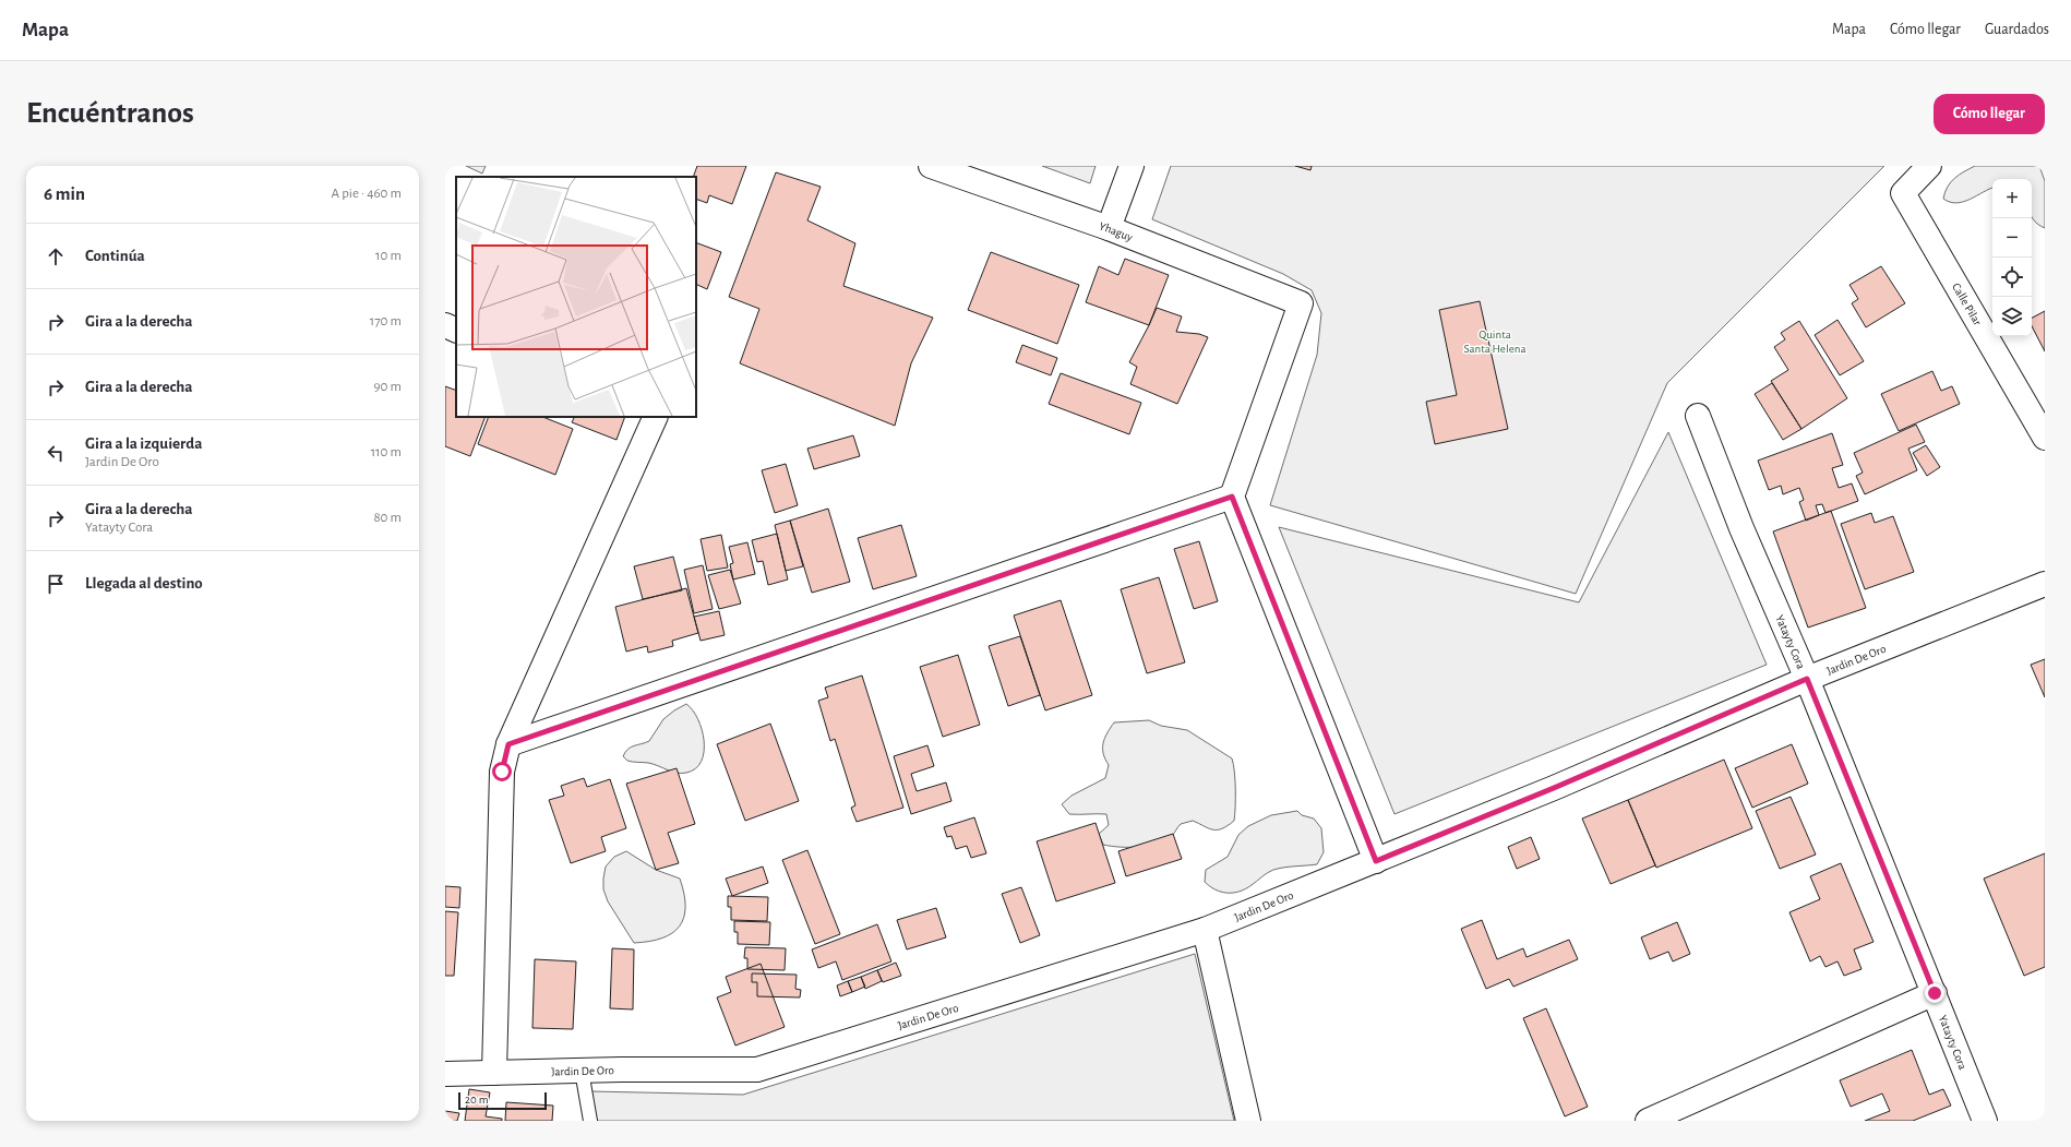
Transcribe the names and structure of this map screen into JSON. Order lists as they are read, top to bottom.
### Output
{
  "streets": {
    "street": [
      "Yhaguy",
      "Calle Pilar",
      "Yatayty Cora",
      "Jardin De Oro"
    ]
  },
  "crossings": [
    ["Yatayty Cora", "Jardin De Oro"]
  ],
  "parks": ["Quinta Santa Helena"],
  "scale_bar": "20 m",
  "page": {
    "header": "Mapa",
    "nav": ["Mapa", "Cómo llegar", "Guardados"],
    "buttons": "Cómo llegar",
    "title": "Encuéntranos",
    "heading": ["6 min", "A pie · 460 m"],
    "map_buttons": ["+", "−"],
    "list": [
      ["Continúa", "10 m"],
      ["Gira a la derecha", "170 m"],
      ["Gira a la derecha", "90 m"],
      ["Gira a la izquierda", "Jardin De Oro", "110 m"],
      ["Gira a la derecha", "Yatayty Cora", "80 m"],
      "Llegada al destino"
    ],
    "scale": "20 m"
  }
}
